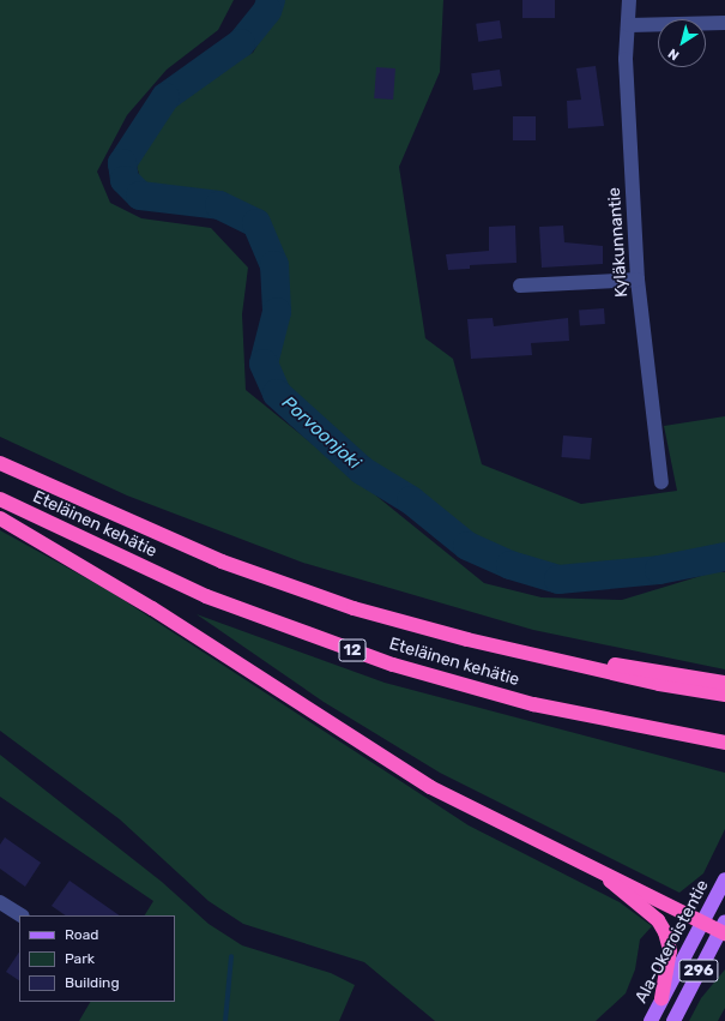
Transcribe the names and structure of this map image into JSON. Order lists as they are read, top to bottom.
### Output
{
  "streets": {
    "highway": ["Eteläinen kehätie", "12"],
    "main road": ["Ala-Okeroistentie", "296"],
    "street": ["Kyläkunnantie"]
  },
  "water": ["Porvoonjoki"],
  "legend": ["Road", "Park", "Building"],
  "north": "bottom left"
}
